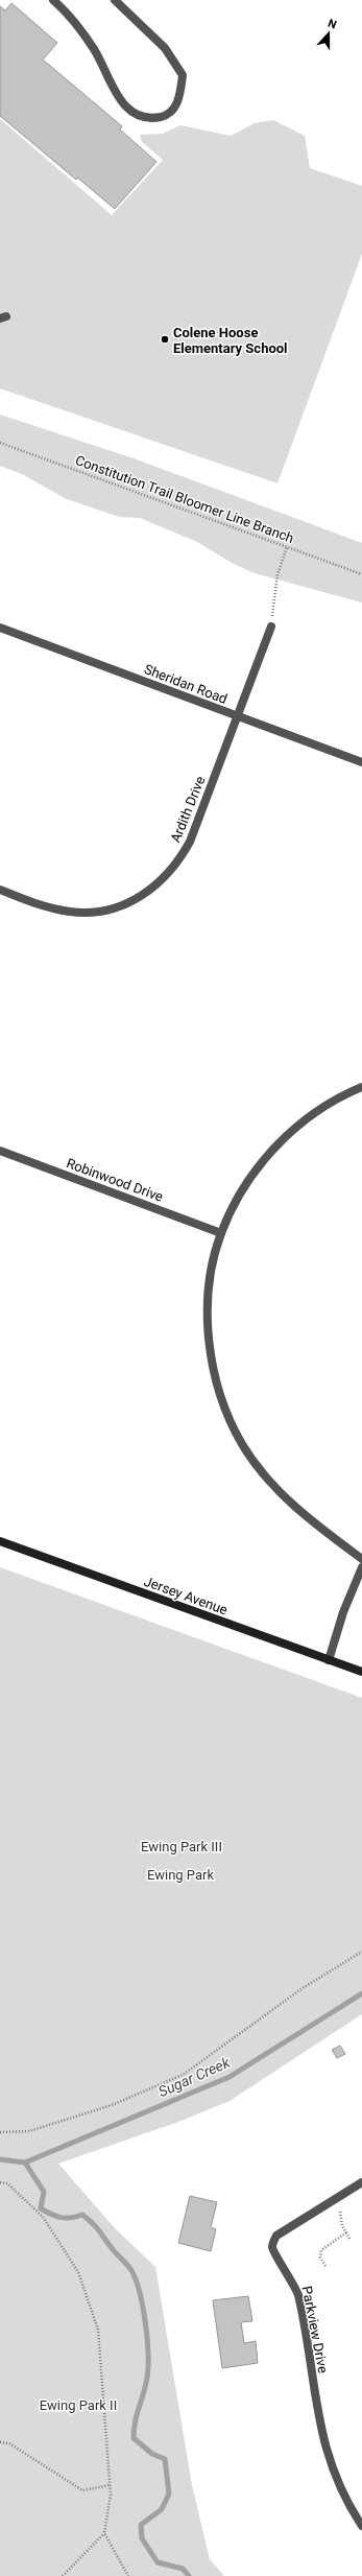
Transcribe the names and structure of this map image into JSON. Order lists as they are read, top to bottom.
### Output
{
  "streets": {
    "street": [
      "Sheridan Road",
      "Ardith Drive",
      "Robinwood Drive",
      "Jersey Avenue",
      "Parkview Drive"
    ],
    "path": ["Constitution Trail Bloomer Line Branch"]
  },
  "crossings": [
    ["Sheridan Road", "Ardith Drive"]
  ],
  "water": ["Sugar Creek"],
  "parks": ["Ewing Park III", "Ewing Park", "Ewing Park II"],
  "places": ["Colene Hoose Elementary School"],
  "north": "top"
}
